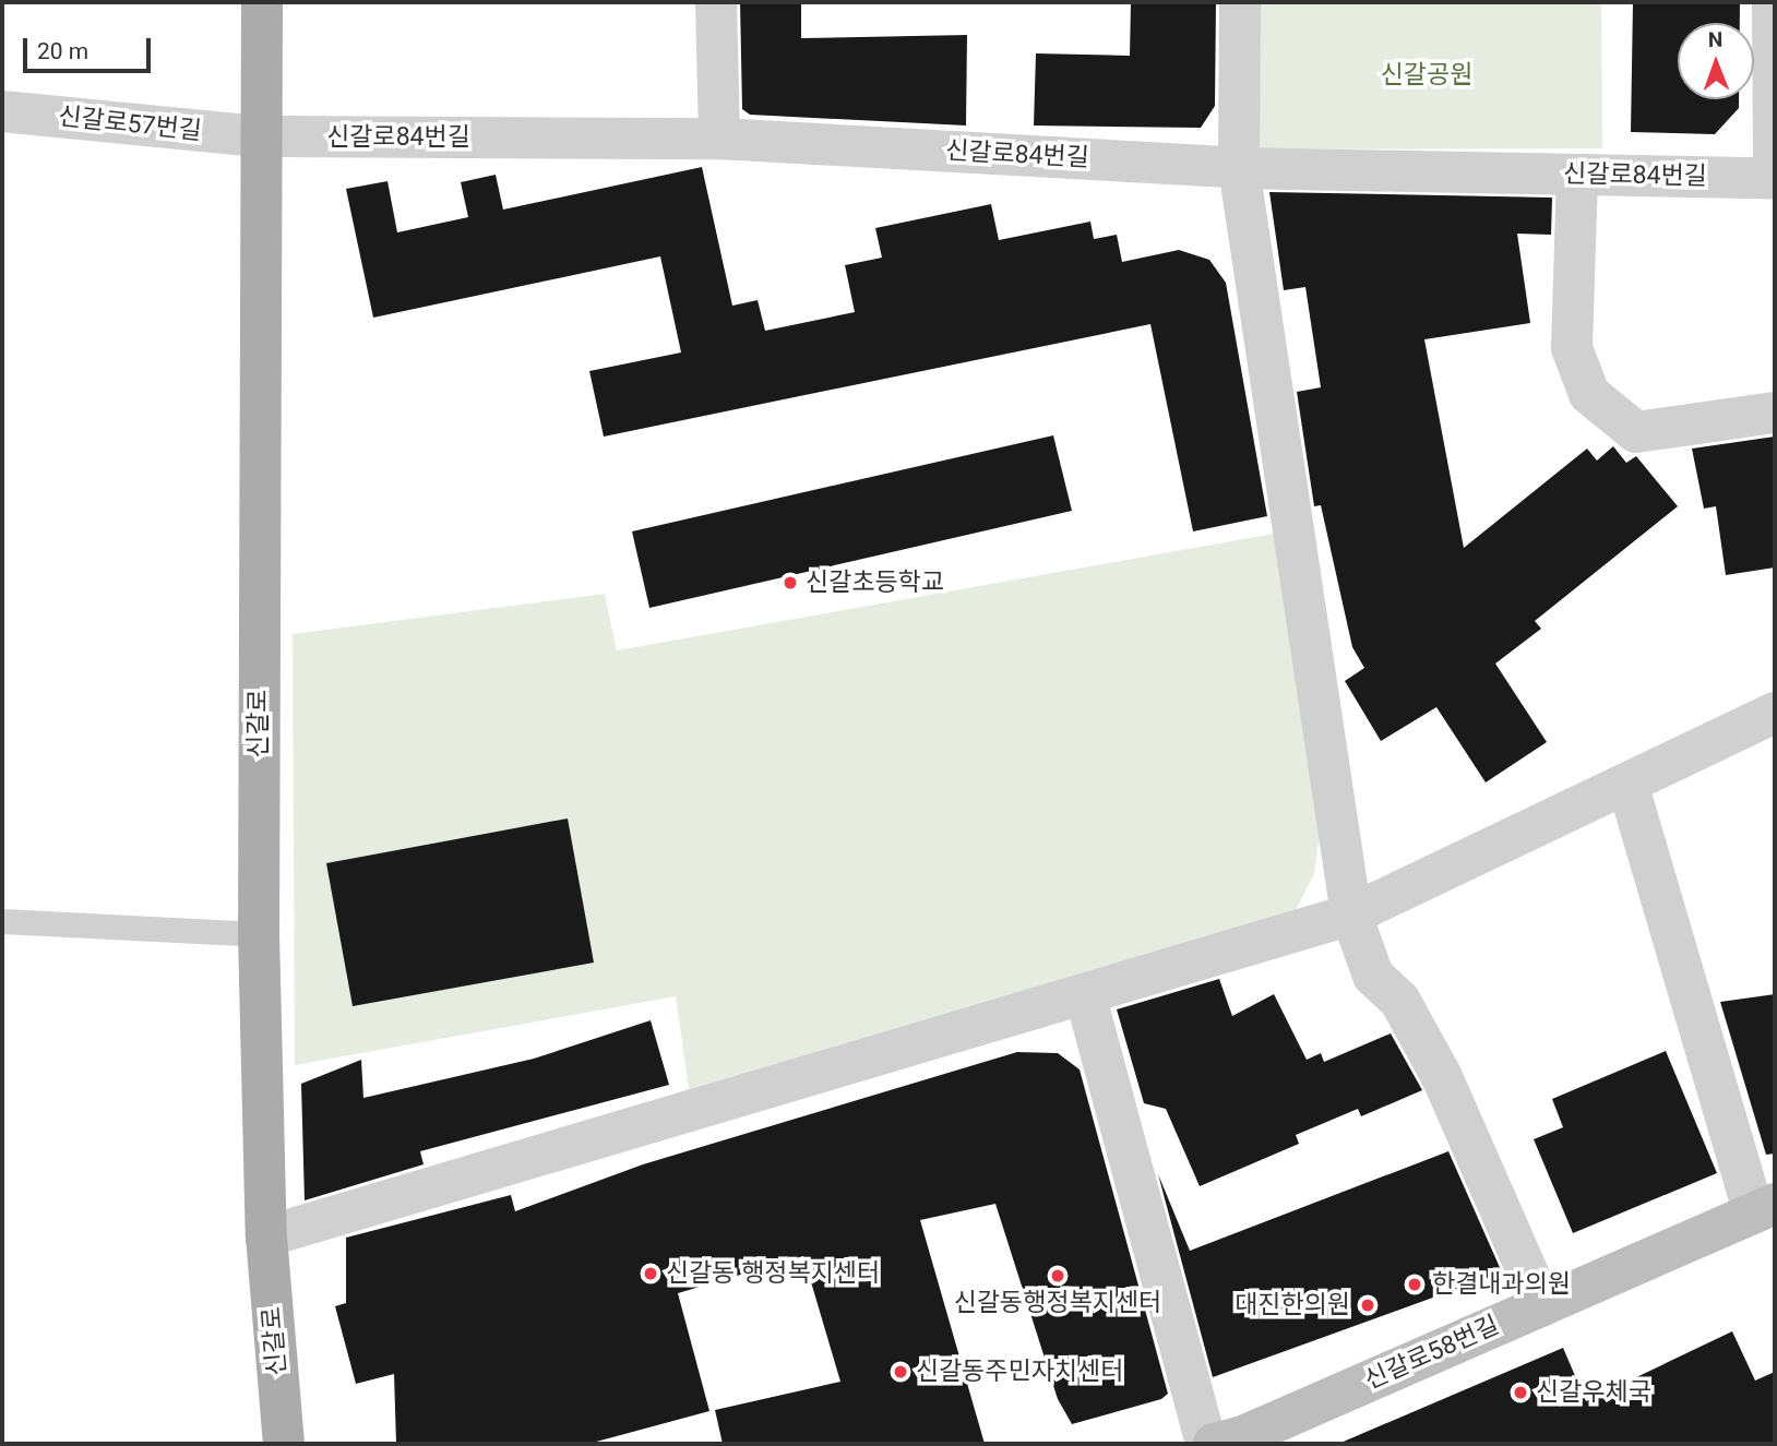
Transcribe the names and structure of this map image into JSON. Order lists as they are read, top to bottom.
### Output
{
  "streets": {
    "main road": ["신갈로"],
    "street": ["신갈로57번길", "신갈로84번길", "신갈로58번길"]
  },
  "crossings": [
    ["신갈로57번길", "신갈로84번길"],
    ["신갈로57번길", "신갈로"],
    ["신갈로84번길", "신갈로"]
  ],
  "parks": ["신갈공원"],
  "places": [
    "신갈초등학교",
    "신갈동 행정복지센터",
    "신갈동행정복지센터",
    "한결내과의원",
    "대진한의원",
    "신갈동주민자치센터",
    "신갈우체국"
  ],
  "scale_bar": "20 m",
  "north": "top"
}
